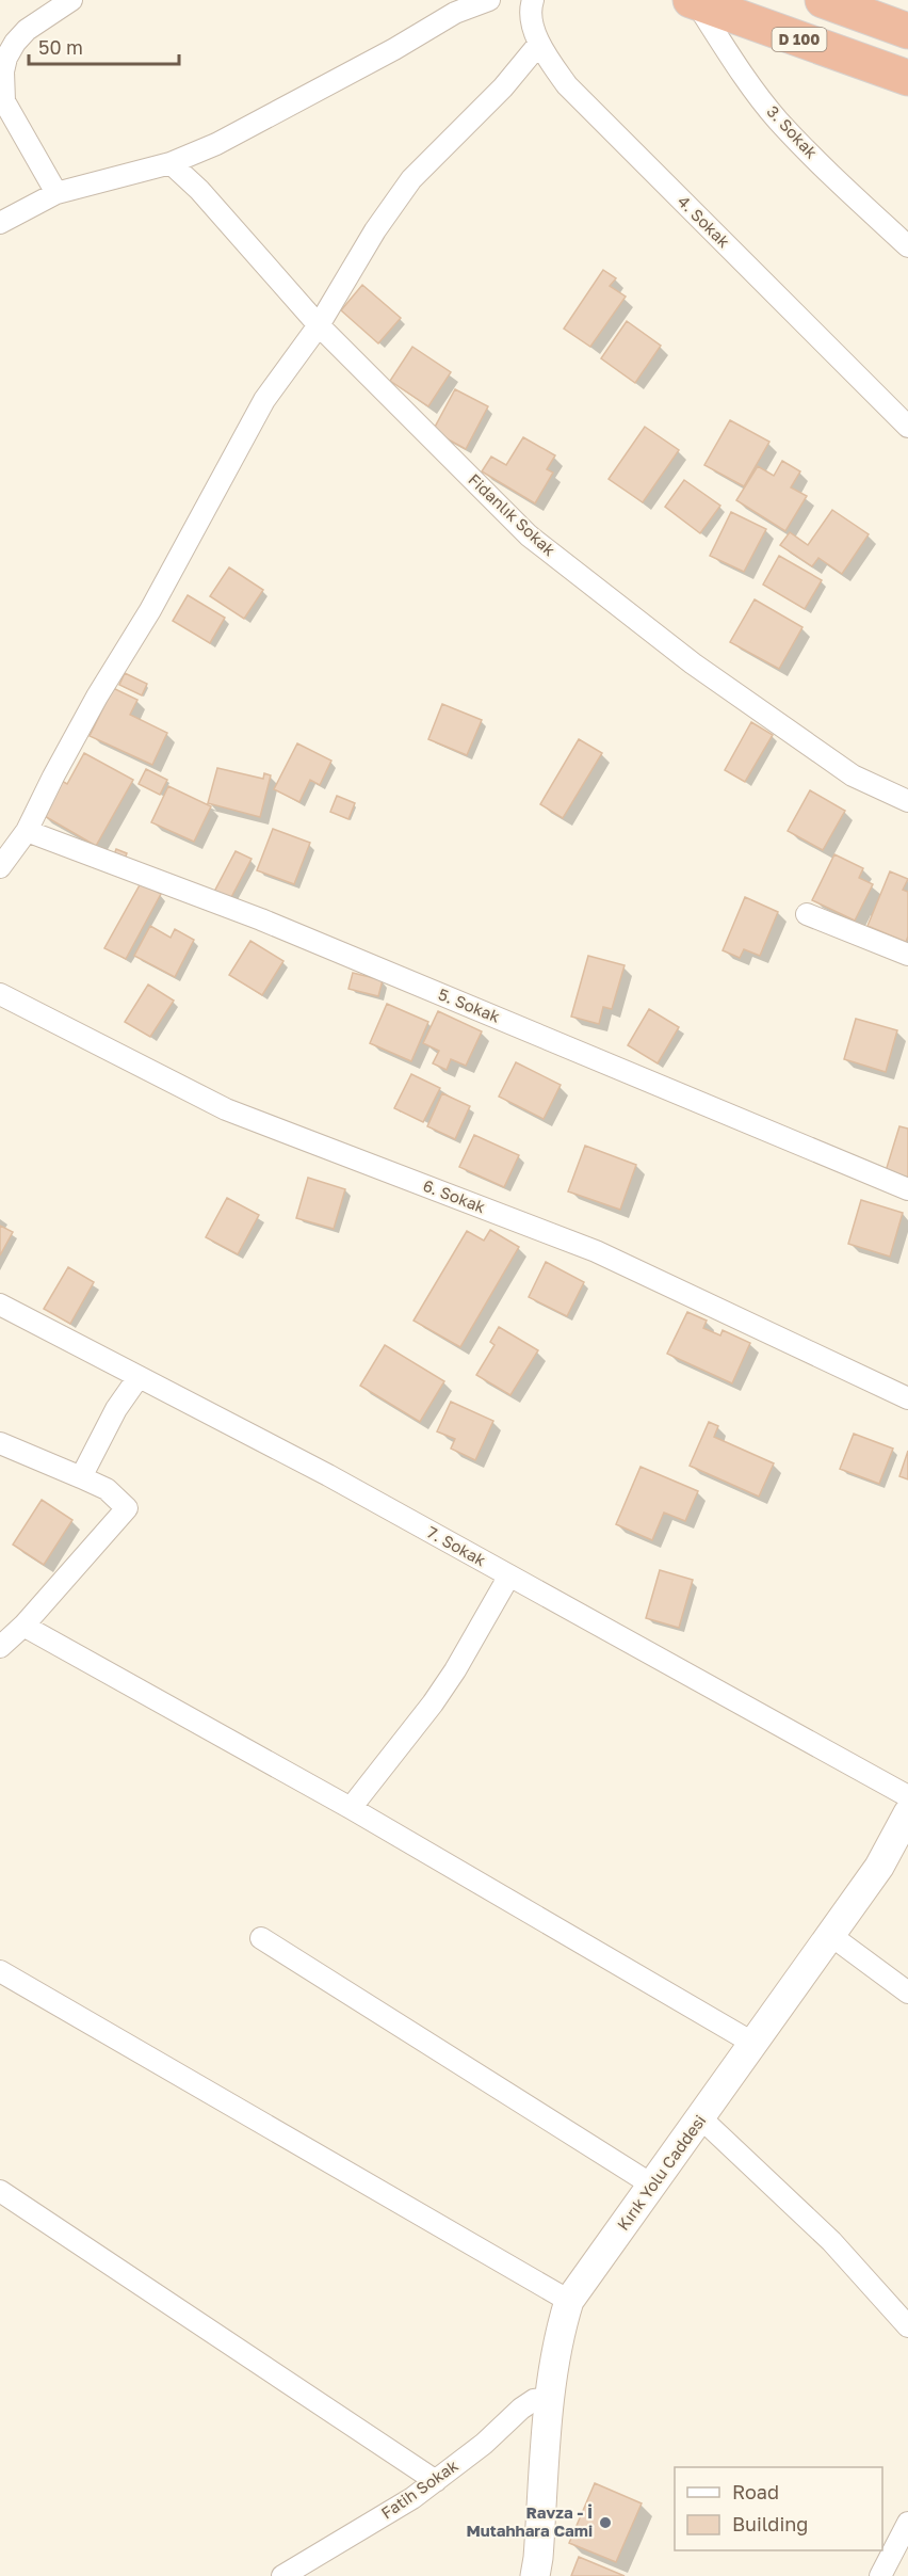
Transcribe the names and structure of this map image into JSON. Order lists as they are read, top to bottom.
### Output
{
  "streets": {
    "highway": ["D 100"],
    "street": [
      "3. Sokak",
      "4. Sokak",
      "Fidanlık Sokak",
      "5. Sokak",
      "6. Sokak",
      "7. Sokak",
      "Kırık Yolu Caddesi",
      "Fatih Sokak"
    ]
  },
  "crossings": [
    ["D 100", "3. Sokak"],
    ["Kırık Yolu Caddesi", "Fatih Sokak"]
  ],
  "places": ["Ravza - İ Mutahhara Cami"],
  "legend": ["Road", "Building"],
  "scale_bar": "50 m"
}
